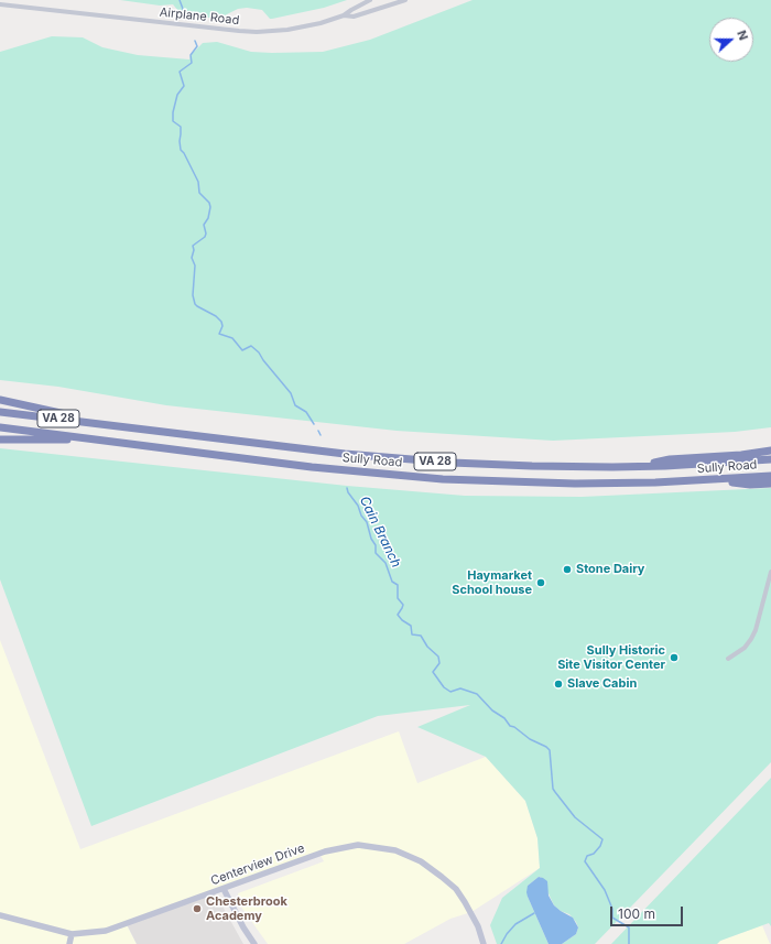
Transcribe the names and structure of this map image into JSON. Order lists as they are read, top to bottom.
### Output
{
  "streets": {
    "highway": ["VA 28", "Sully Road"],
    "street": ["Airplane Road", "Centerview Drive"]
  },
  "water": ["Cain Branch"],
  "places": [
    "Stone Dairy",
    "Haymarket School house",
    "Sully Historic Site Visitor Center",
    "Slave Cabin",
    "Chesterbrook Academy"
  ],
  "scale_bar": "100 m",
  "north": "right"
}
